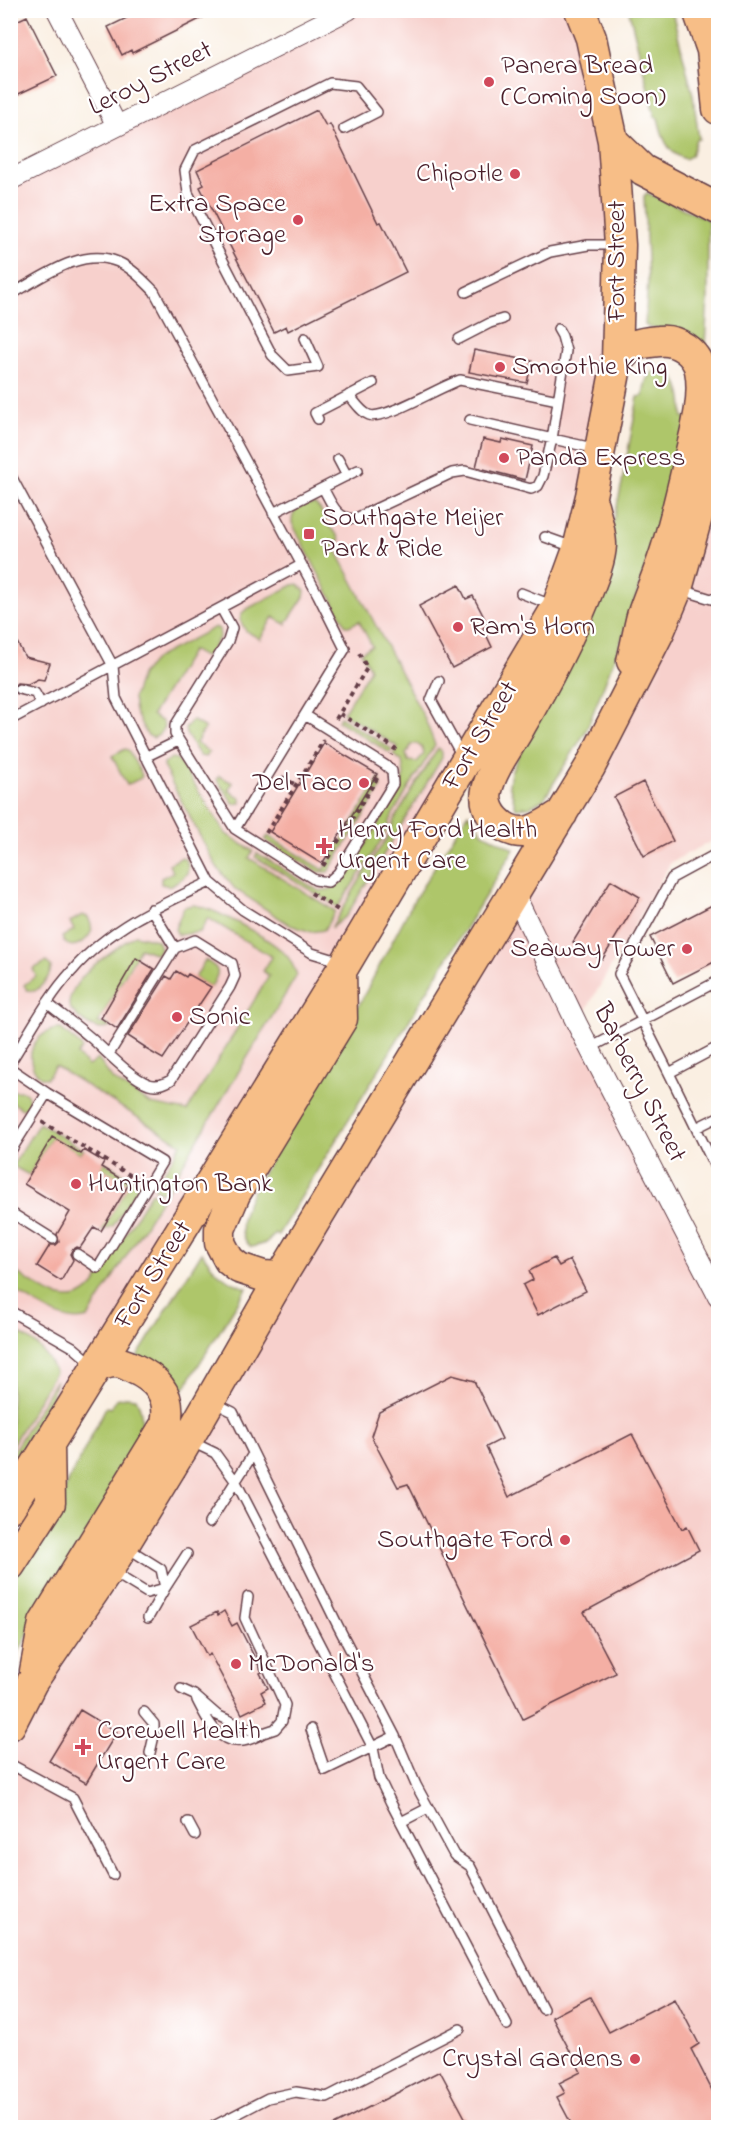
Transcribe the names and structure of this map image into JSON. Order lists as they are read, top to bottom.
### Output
{
  "streets": {
    "main road": ["Fort Street"],
    "street": ["Leroy Street", "Barberry Street"]
  },
  "places": {
    "other": [
      "Panera Bread (Coming Soon)",
      "Chipotle",
      "Extra Space Storage",
      "Smoothie King",
      "Panda Express",
      "Ram's Horn",
      "Del Taco",
      "Seaway Tower",
      "Sonic",
      "Huntington Bank",
      "Southgate Ford",
      "McDonald's",
      "Crystal Gardens"
    ],
    "transit": ["Southgate Meijer Park & Ride"],
    "health": ["Henry Ford Health Urgent Care", "Corewell Health Urgent Care"]
  }
}
